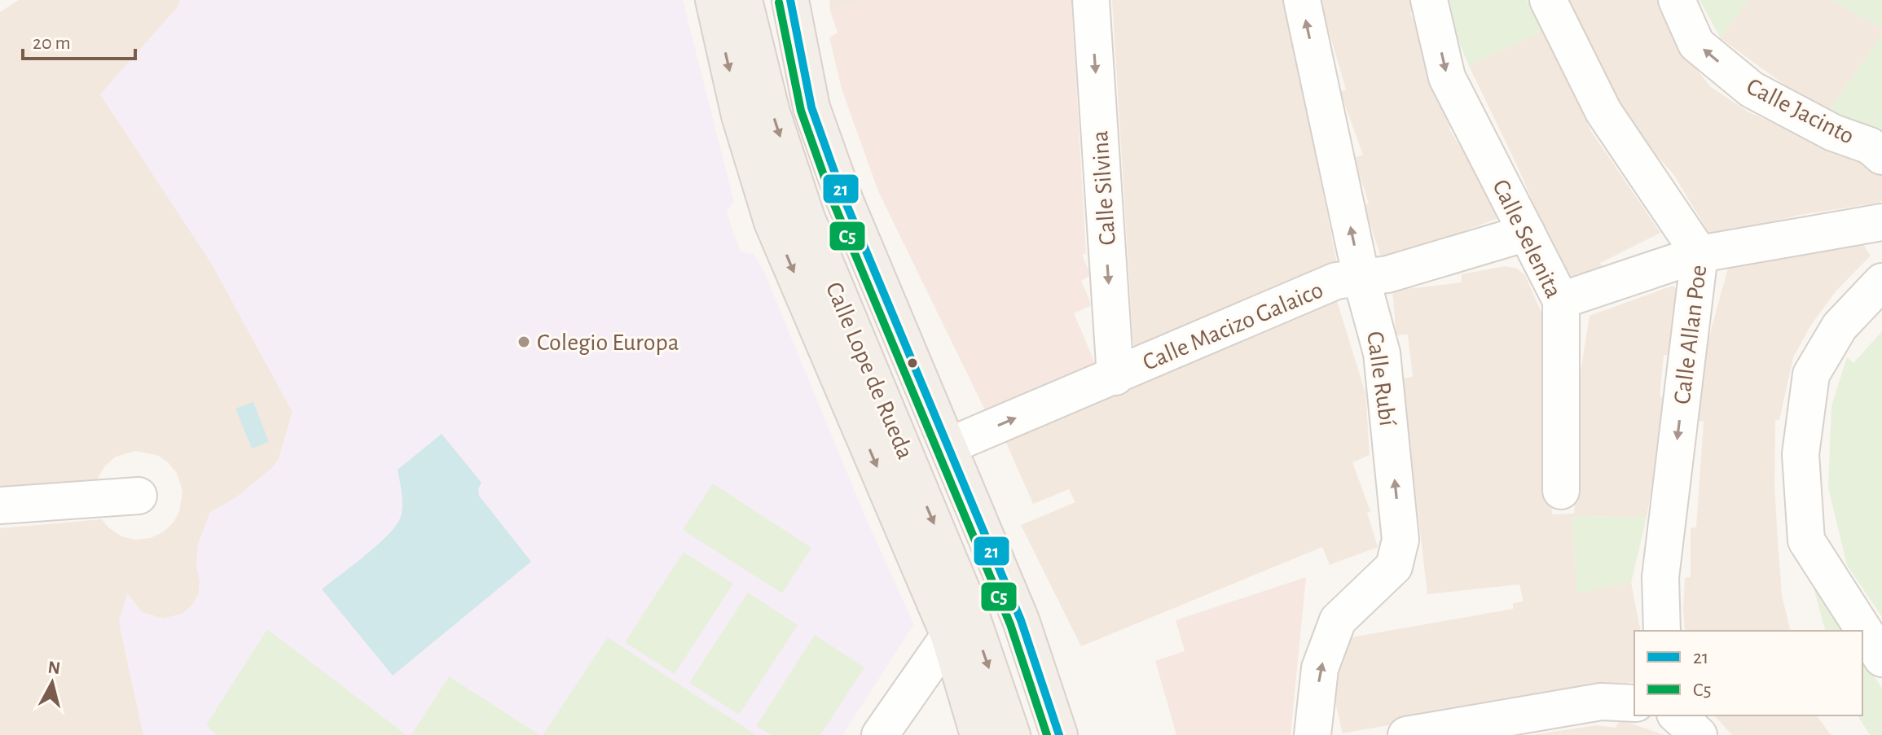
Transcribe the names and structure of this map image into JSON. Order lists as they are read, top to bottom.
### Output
{
  "streets": {
    "main road": ["Calle Lope de Rueda"],
    "street": [
      "Calle Jacinto",
      "Calle Silvina",
      "Calle Selenita",
      "Calle Macizo Galaico",
      "Calle Allan Poe",
      "Calle Rubí"
    ]
  },
  "crossings": [
    ["Calle Silvina", "Calle Macizo Galaico"],
    ["Calle Selenita", "Calle Macizo Galaico"],
    ["Calle Macizo Galaico", "Calle Lope de Rueda"],
    ["Calle Macizo Galaico", "Calle Rubí"]
  ],
  "one_way": [
    "Calle Jacinto",
    "Calle Silvina",
    "Calle Selenita",
    "Calle Allan Poe",
    "Calle Rubí"
  ],
  "places": ["Colegio Europa"],
  "lines": ["transit line 21", "transit line C5"],
  "legend": ["21", "C5"],
  "scale_bar": "20 m",
  "north": "top"
}
